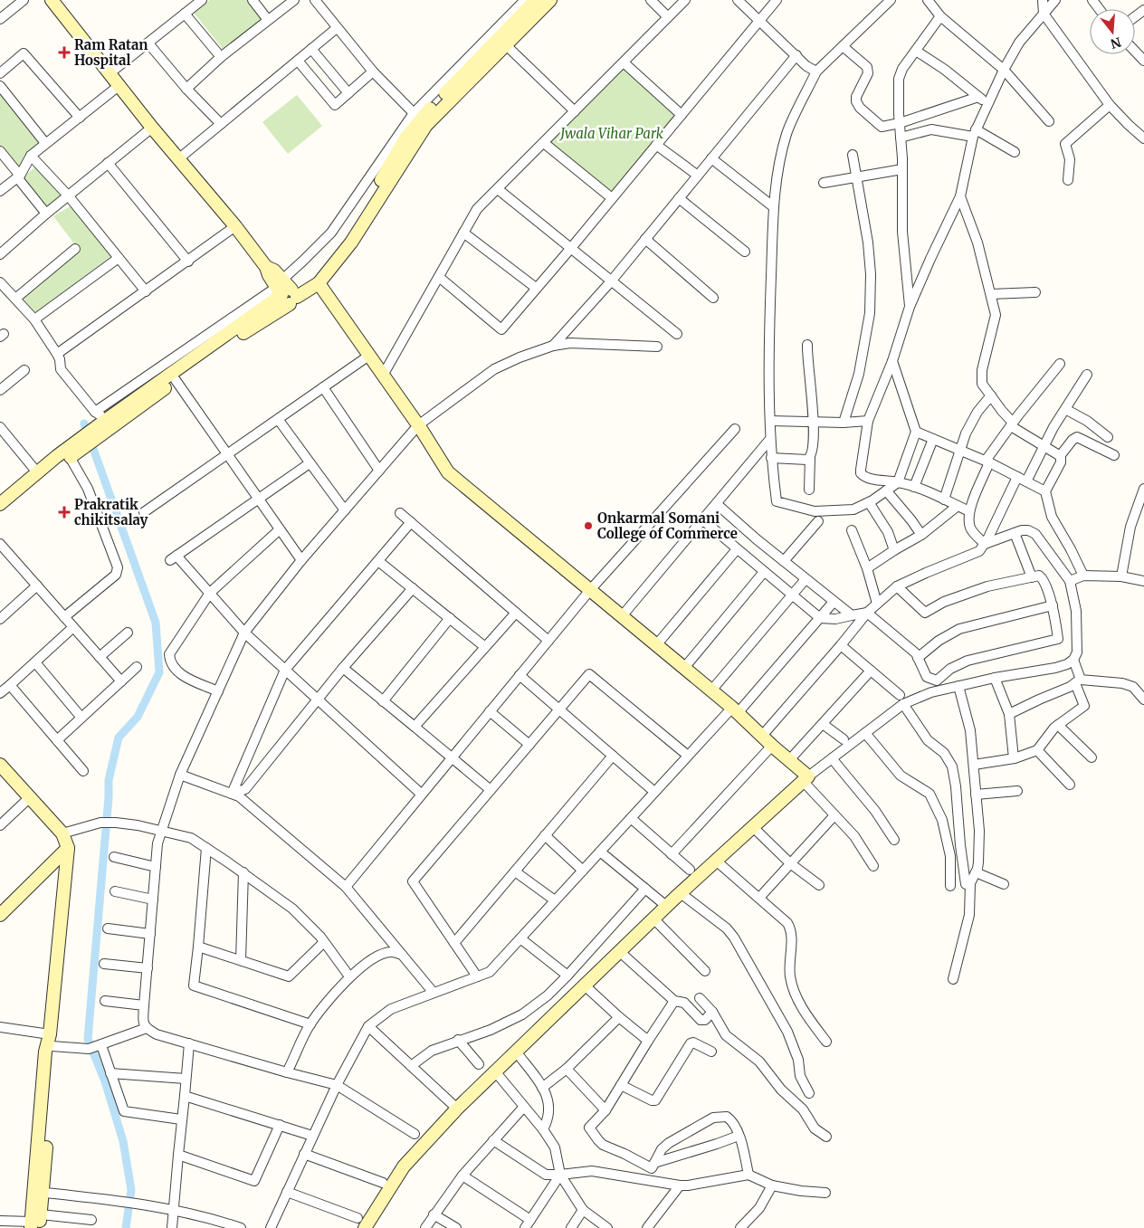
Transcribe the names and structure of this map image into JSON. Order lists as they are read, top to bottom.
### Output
{
  "parks": ["Jwala Vihar Park"],
  "places": {
    "health": ["Ram Ratan Hospital", "Prakratik chikitsalay"],
    "other": ["Onkarmal Somani College of Commerce"]
  },
  "north": "bottom"
}
